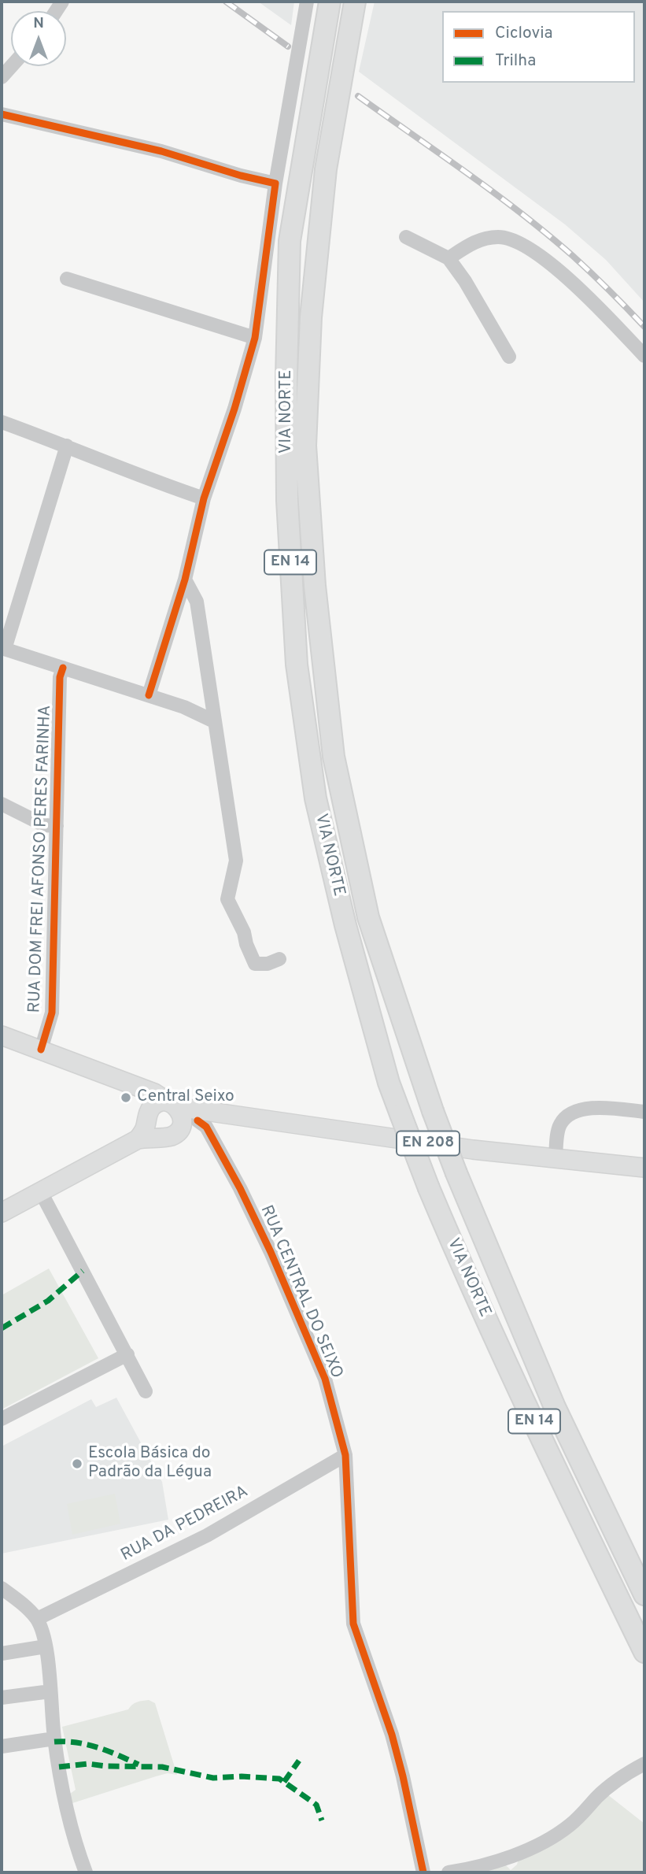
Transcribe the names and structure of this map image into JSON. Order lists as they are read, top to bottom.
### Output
{
  "streets": {
    "highway": ["VIA NORTE", "EN 14"],
    "main road": ["EN 208"],
    "street": ["RUA DOM FREI AFONSO PERES FARINHA", "RUA CENTRAL DO SEIXO", "RUA DA PEDREIRA"]
  },
  "crossings": [
    ["EN 208", "RUA CENTRAL DO SEIXO"],
    ["RUA CENTRAL DO SEIXO", "RUA DA PEDREIRA"]
  ],
  "places": ["Central Seixo", "Escola Básica do Padrão da Légua"],
  "legend": ["Ciclovia", "Trilha"],
  "north": "top"
}
